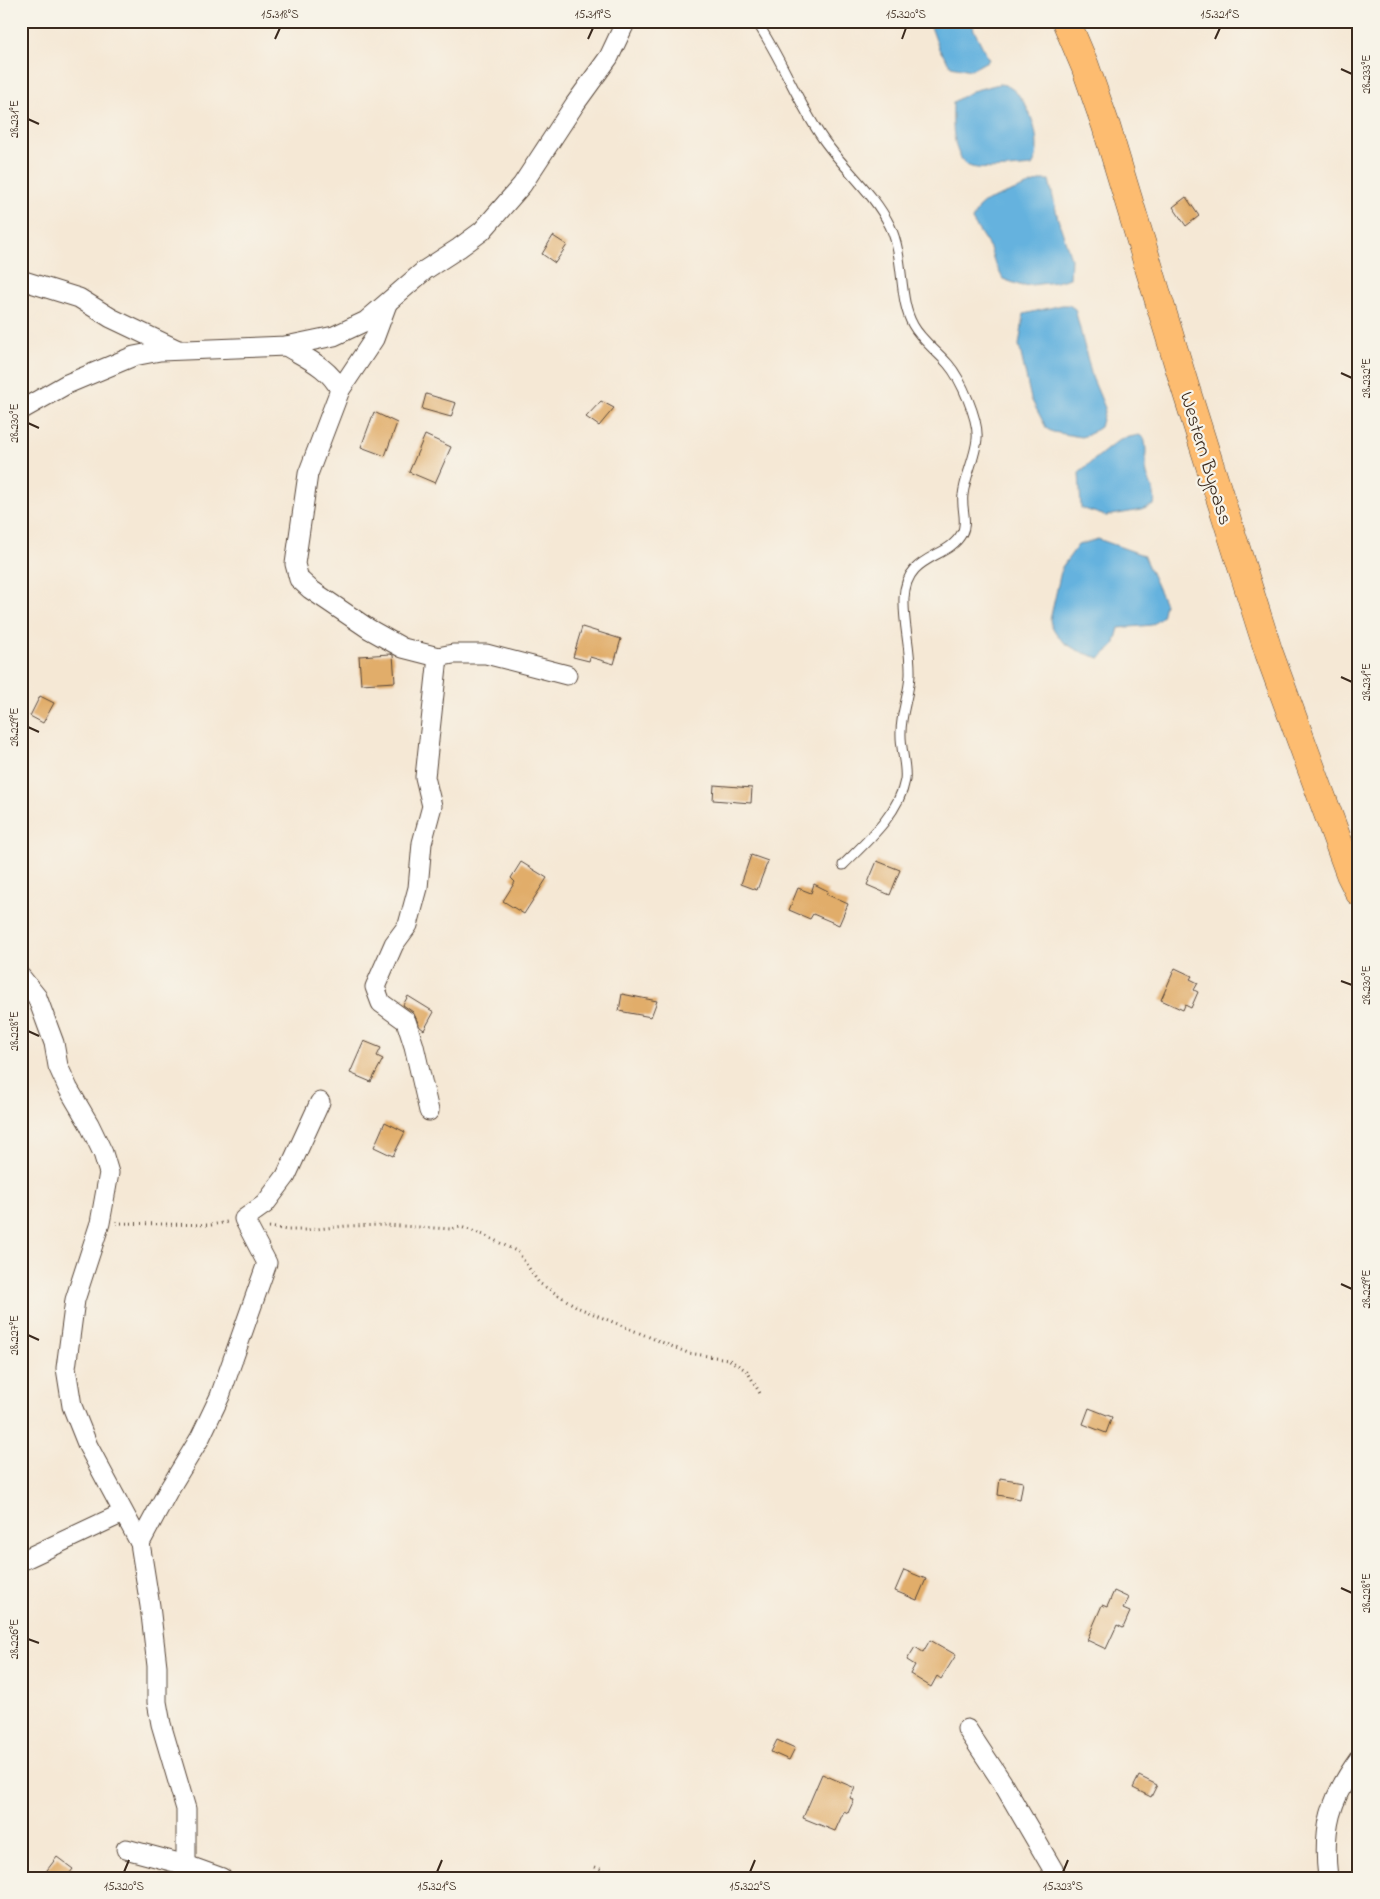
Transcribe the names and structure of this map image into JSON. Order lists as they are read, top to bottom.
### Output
{
  "streets": {
    "main road": ["Western Bypass"]
  },
  "coordinates": [
    "15.318°S",
    "15.319°S",
    "15.320°S",
    "15.321°S",
    "28.233°E",
    "28.231°E",
    "28.232°E",
    "28.230°E",
    "28.229°E",
    "28.228°E",
    "28.227°E",
    "28.226°E",
    "15.322°S",
    "15.323°S"
  ]
}
